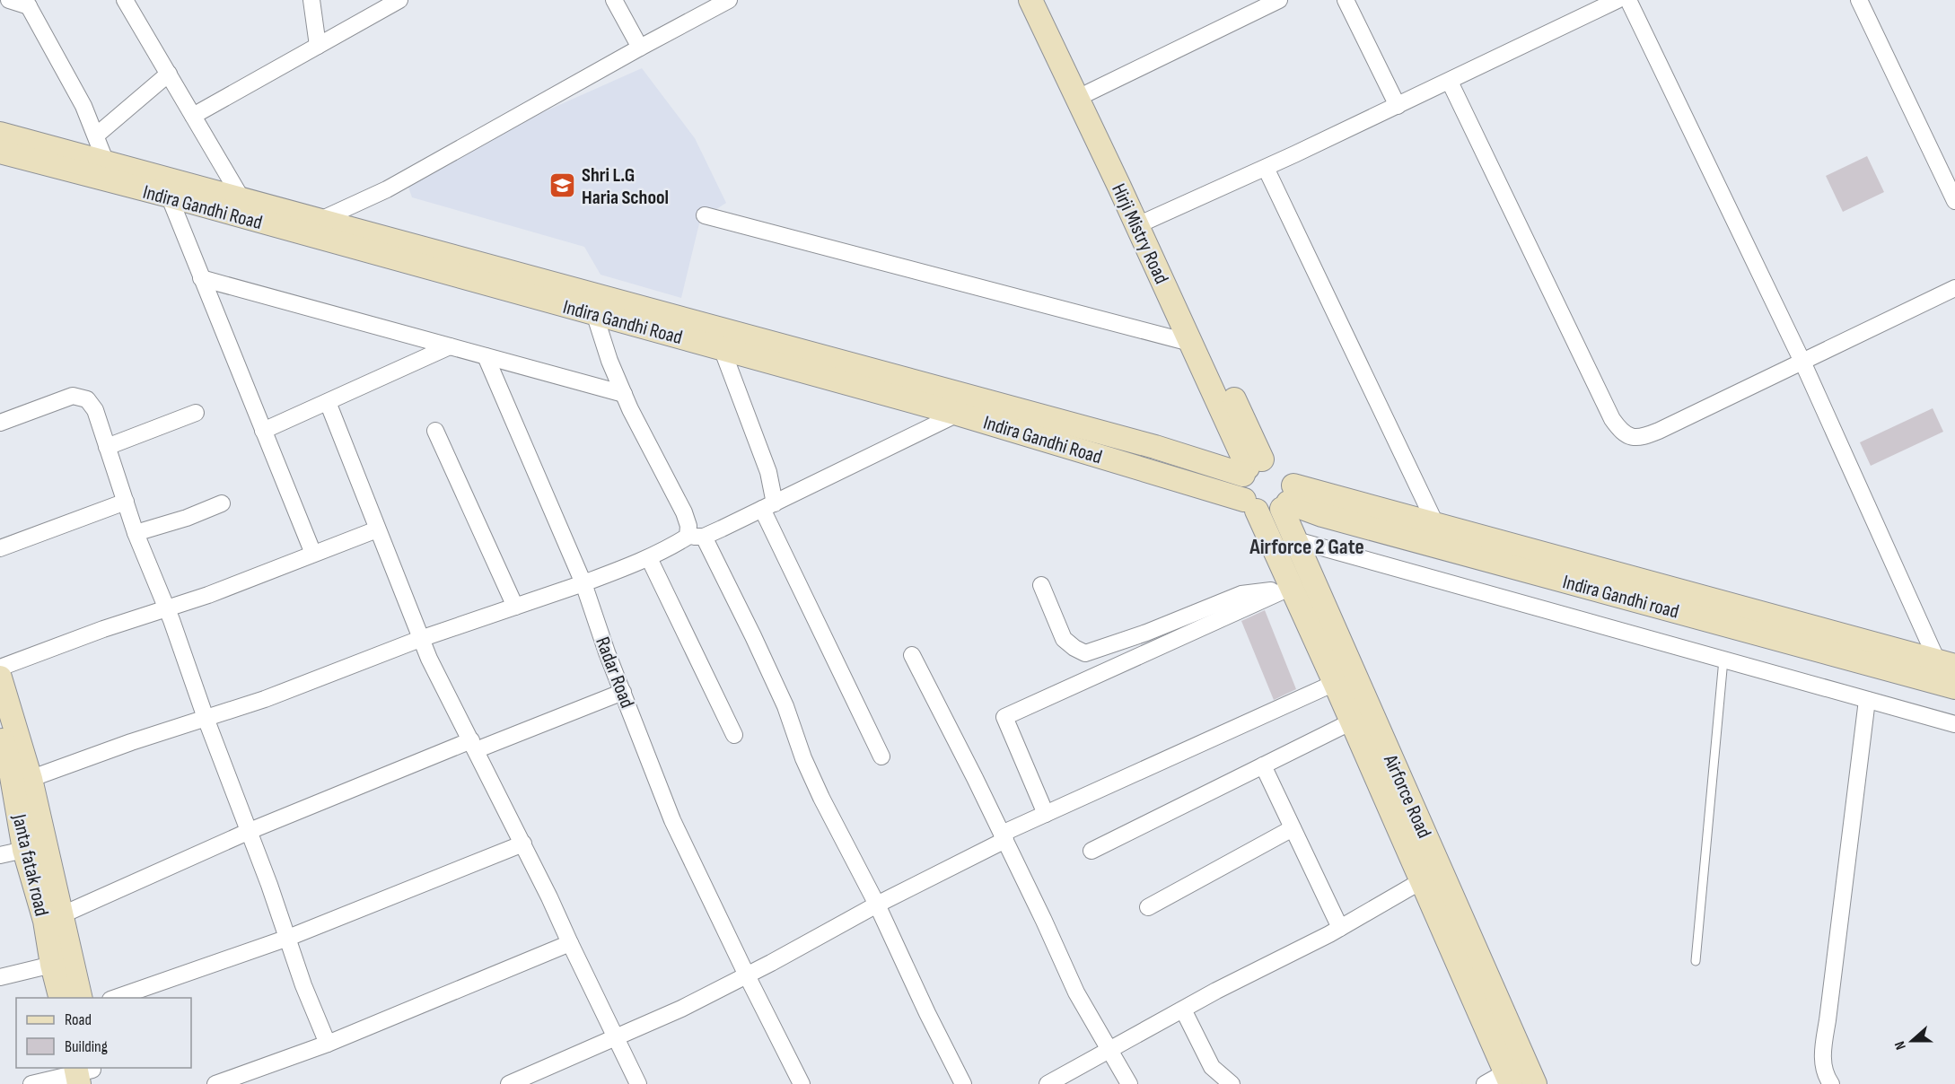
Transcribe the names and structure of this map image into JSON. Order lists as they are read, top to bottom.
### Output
{
  "streets": {
    "main road": [
      "Indira Gandhi Road",
      "Hirji Mistry Road",
      "Indira Gandhi road",
      "Airforce Road",
      "Janta fatak road"
    ],
    "street": ["Radar Road"]
  },
  "crossings": [
    ["Indira Gandhi Road", "Hirji Mistry Road"],
    ["Indira Gandhi Road", "Indira Gandhi road"],
    ["Indira Gandhi Road", "Airforce Road"],
    ["Hirji Mistry Road", "Indira Gandhi road"],
    ["Hirji Mistry Road", "Airforce Road"],
    ["Indira Gandhi road", "Airforce Road"]
  ],
  "districts": ["Airforce 2 Gate"],
  "places": {
    "school or university": ["Shri L.G Haria School"]
  },
  "legend": ["Road", "Building"],
  "north": "left"
}
